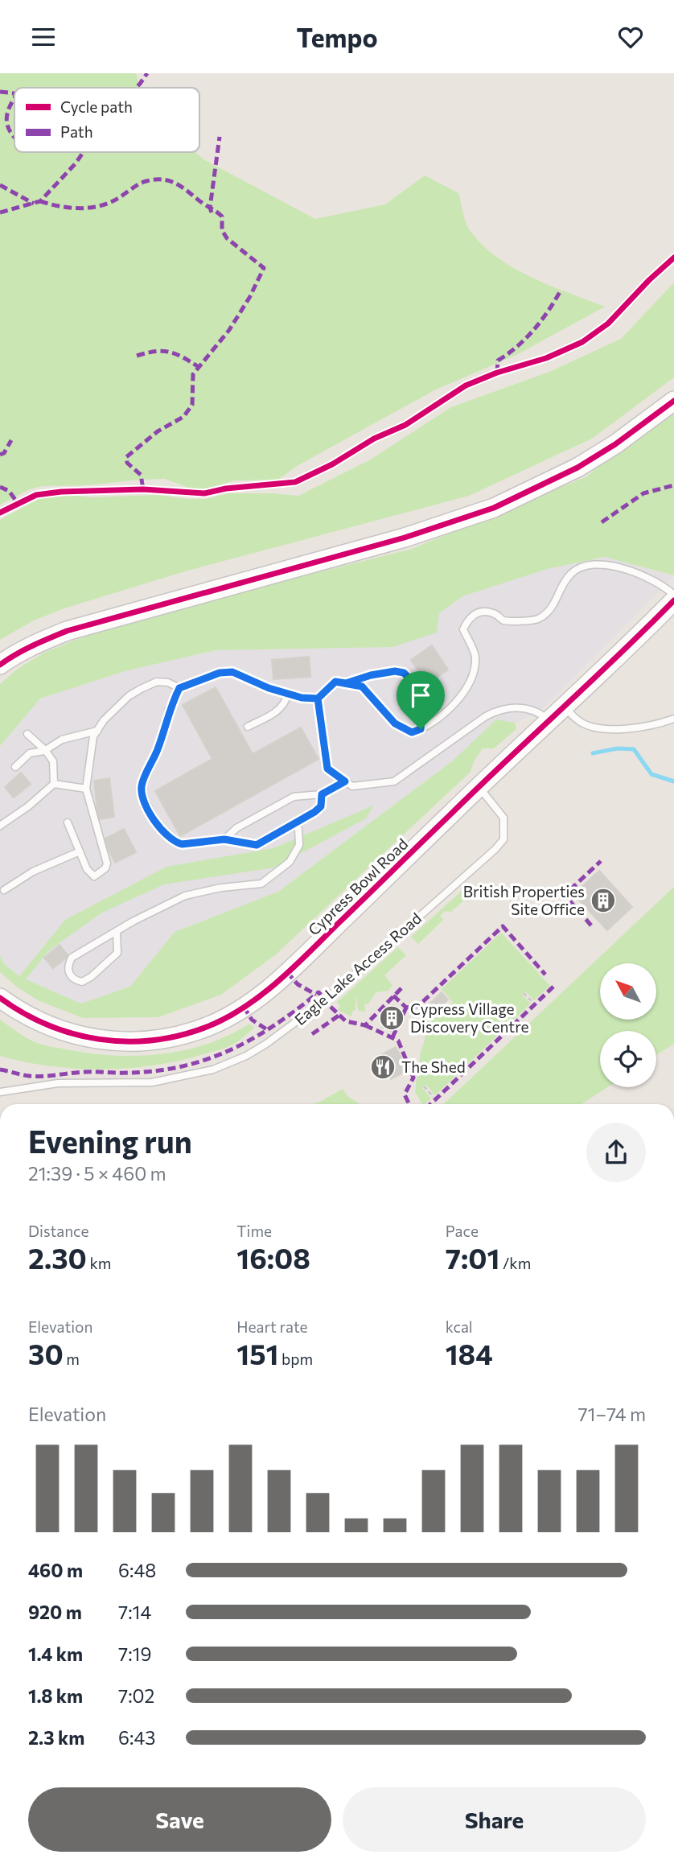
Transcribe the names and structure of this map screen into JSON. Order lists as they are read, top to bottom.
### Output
{
  "streets": {
    "street": ["Cypress Bowl Road"],
    "lane": ["Eagle Lake Access Road"]
  },
  "crossings": [
    ["Cypress Bowl Road", "Eagle Lake Access Road"]
  ],
  "places": {
    "building": ["British Properties Site Office", "Cypress Village Discovery Centre"],
    "restaurant": ["The Shed"]
  },
  "legend": ["Cycle path", "Path"],
  "north": "top left",
  "page": {
    "header": "Tempo",
    "heading": ["Evening run", "21:39 · 5 × 460 m"],
    "stats": [
      ["Distance", "2.30 km"],
      ["Time", "16:08"],
      ["Pace", "7:01 /km"],
      ["Elevation", "30 m"],
      ["Heart rate", "151 bpm"],
      ["kcal", "184"]
    ],
    "chart": ["Elevation", "71–74 m"],
    "list": [
      {
        "name": "460 m",
        "note": "6:48"
      },
      {
        "name": "920 m",
        "note": "7:14"
      },
      {
        "name": "1.4 km",
        "note": "7:19"
      },
      {
        "name": "1.8 km",
        "note": "7:02"
      },
      {
        "name": "2.3 km",
        "note": "6:43"
      }
    ],
    "buttons": ["Save", "Share"]
  }
}
